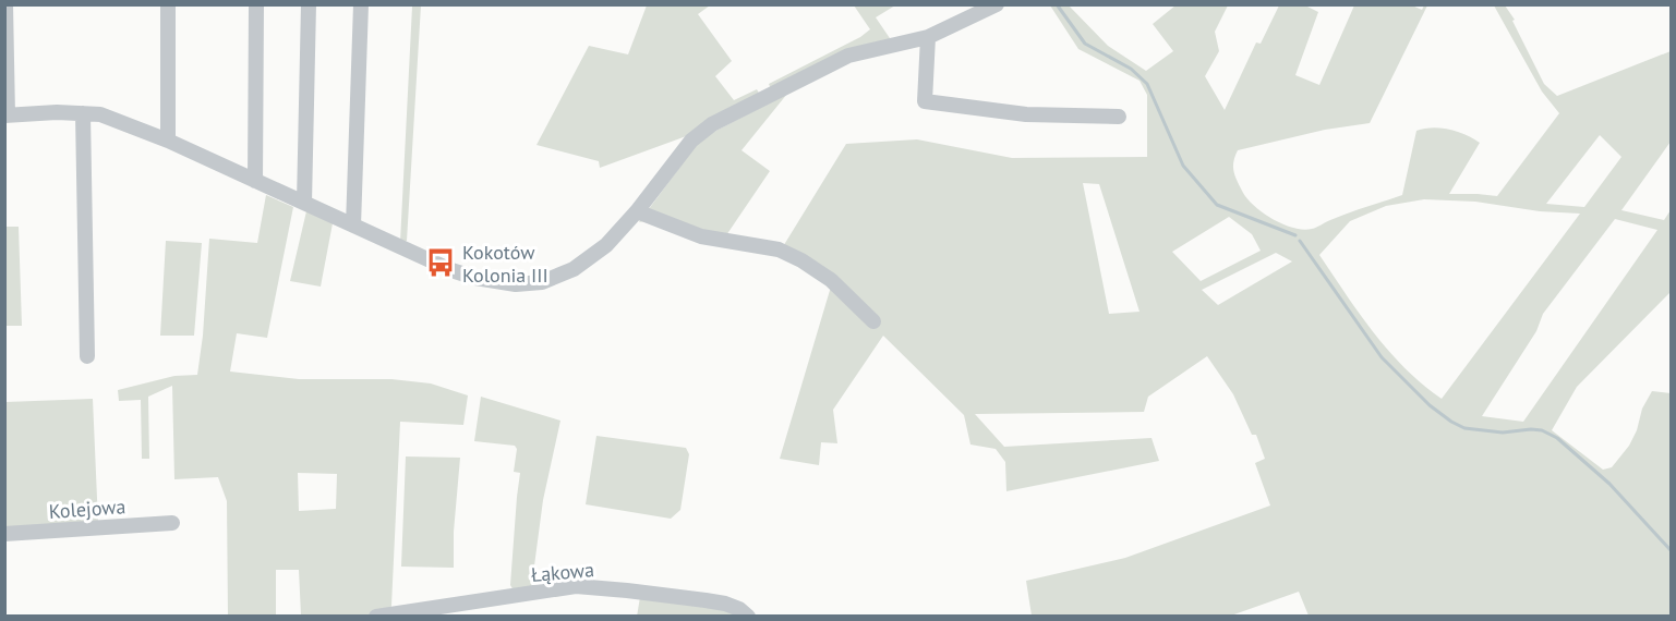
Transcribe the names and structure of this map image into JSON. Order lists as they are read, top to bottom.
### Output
{
  "streets": {
    "street": ["Kolejowa", "Łąkowa"]
  },
  "places": {
    "bus stop": ["Kokotów Kolonia III"]
  }
}
